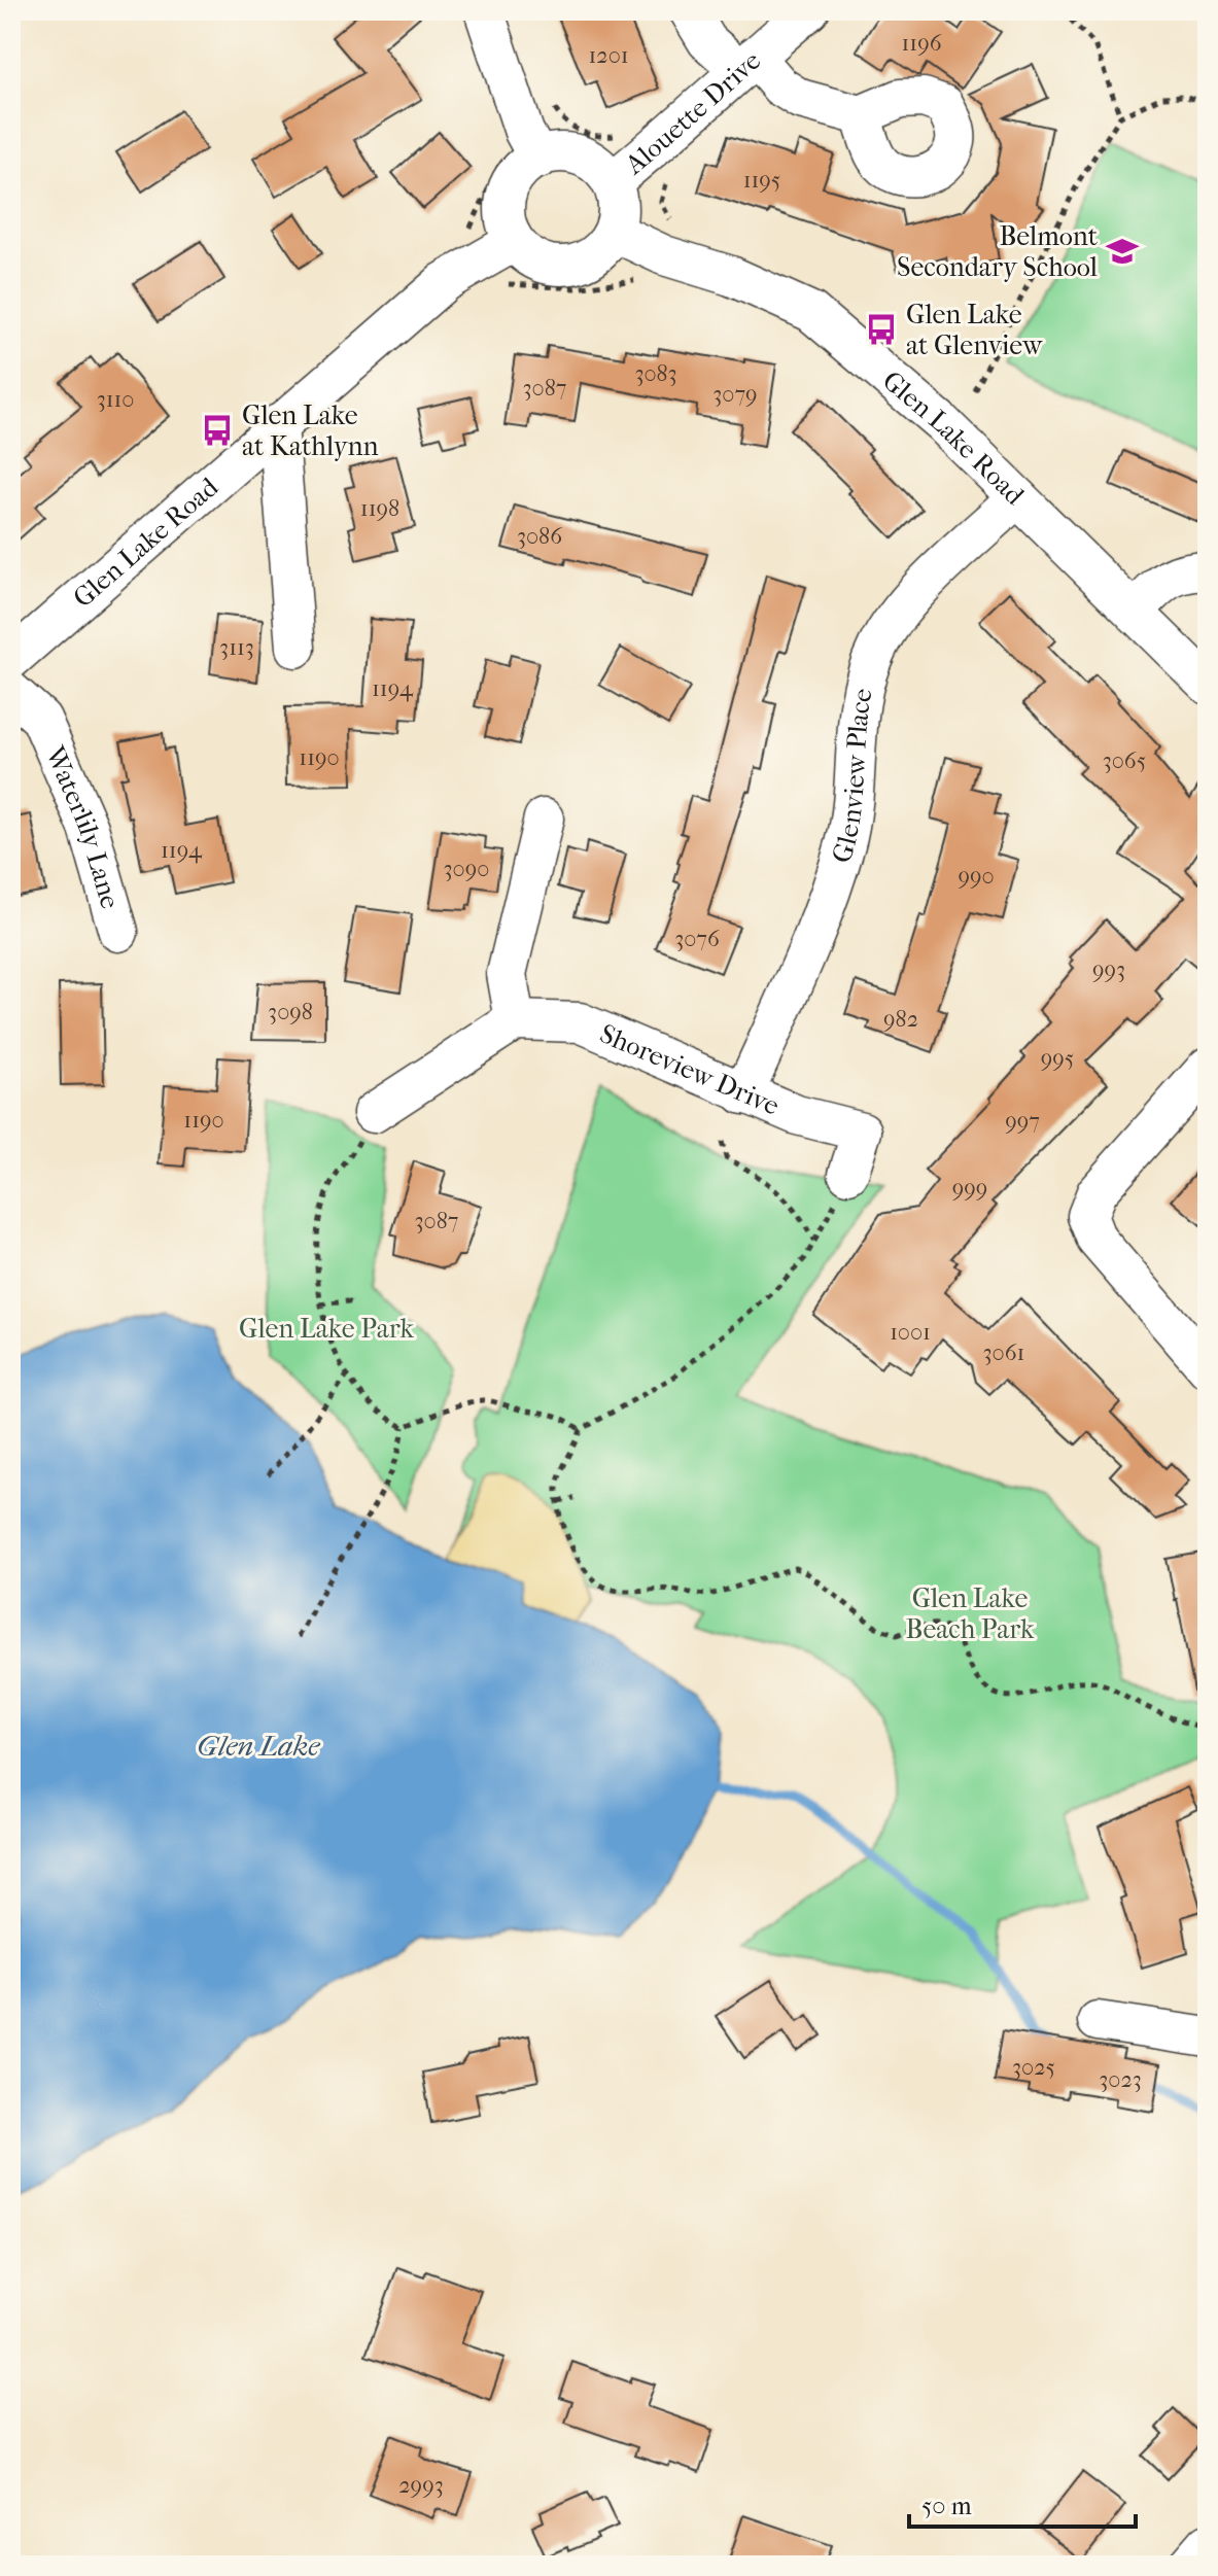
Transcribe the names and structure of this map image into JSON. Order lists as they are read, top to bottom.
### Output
{
  "streets": {
    "street": [
      "Alouette Drive",
      "Glen Lake Road",
      "Glenview Place",
      "Waterlily Lane",
      "Shoreview Drive"
    ]
  },
  "crossings": [
    ["Alouette Drive", "Glen Lake Road"],
    ["Glen Lake Road", "Glenview Place"],
    ["Glenview Place", "Shoreview Drive"]
  ],
  "water": ["Glen Lake"],
  "parks": ["Glen Lake Park", "Glen Lake Beach Park"],
  "places": {
    "school or university": ["Belmont Secondary School"],
    "bus stop": ["Glen Lake at Glenview", "Glen Lake at Kathlynn"]
  },
  "house_numbers": [
    "1196",
    "1201",
    "1195",
    "3083",
    "3087",
    "3079",
    "3110",
    "1198",
    "3086",
    "3113",
    "1194",
    "1190",
    "3065",
    "1194",
    "3090",
    "990",
    "3076",
    "993",
    "3098",
    "982",
    "995",
    "1190",
    "997",
    "999",
    "3087",
    "1001",
    "3061",
    "3025",
    "3023",
    "2993"
  ],
  "scale_bar": "50 m"
}
